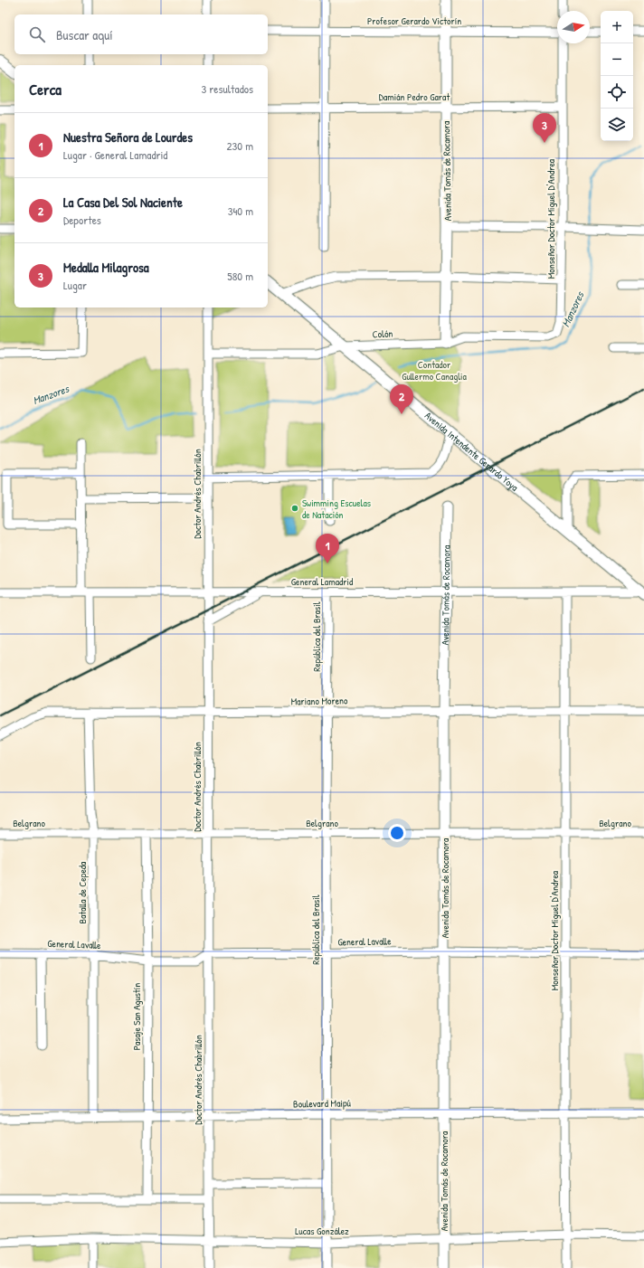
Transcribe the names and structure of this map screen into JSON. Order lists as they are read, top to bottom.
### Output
{
  "streets": {
    "main road": ["Avenida Intendente Gerardo Yoya"],
    "street": [
      "Profesor Gerardo Victorín",
      "Damián Pedro Garat",
      "Avenida Tomás de Rocamora",
      "Monseñor Doctor Miguel D'Andrea",
      "Colón",
      "Doctor Andrés Chabrillón",
      "General Lamadrid",
      "República del Brasil",
      "Mariano Moreno",
      "Belgrano",
      "Batalla de Cepeda",
      "General Lavalle",
      "Pasaje San Agustín",
      "Boulevard Maipú",
      "Lucas González"
    ]
  },
  "crossings": [
    ["Profesor Gerardo Victorín", "Avenida Tomás de Rocamora"],
    ["Damián Pedro Garat", "Avenida Tomás de Rocamora"],
    ["Damián Pedro Garat", "Monseñor Doctor Miguel D'Andrea"],
    ["Avenida Tomás de Rocamora", "Colón"],
    ["Avenida Tomás de Rocamora", "General Lamadrid"],
    ["Avenida Tomás de Rocamora", "Mariano Moreno"],
    ["Avenida Tomás de Rocamora", "Belgrano"],
    ["Avenida Tomás de Rocamora", "General Lavalle"],
    ["Avenida Tomás de Rocamora", "Boulevard Maipú"],
    ["Avenida Tomás de Rocamora", "Lucas González"],
    ["Monseñor Doctor Miguel D'Andrea", "Colón"],
    ["Monseñor Doctor Miguel D'Andrea", "General Lamadrid"],
    ["Monseñor Doctor Miguel D'Andrea", "Mariano Moreno"],
    ["Monseñor Doctor Miguel D'Andrea", "Belgrano"],
    ["Monseñor Doctor Miguel D'Andrea", "General Lavalle"],
    ["Monseñor Doctor Miguel D'Andrea", "Boulevard Maipú"],
    ["Monseñor Doctor Miguel D'Andrea", "Lucas González"],
    ["Colón", "Avenida Intendente Gerardo Yoya"],
    ["Colón", "Doctor Andrés Chabrillón"],
    ["Avenida Intendente Gerardo Yoya", "General Lamadrid"],
    ["Doctor Andrés Chabrillón", "General Lamadrid"],
    ["Doctor Andrés Chabrillón", "Mariano Moreno"],
    ["Doctor Andrés Chabrillón", "Belgrano"],
    ["Doctor Andrés Chabrillón", "General Lavalle"],
    ["Doctor Andrés Chabrillón", "Boulevard Maipú"],
    ["Doctor Andrés Chabrillón", "Lucas González"],
    ["General Lamadrid", "República del Brasil"],
    ["República del Brasil", "Mariano Moreno"],
    ["República del Brasil", "Belgrano"],
    ["República del Brasil", "General Lavalle"],
    ["República del Brasil", "Boulevard Maipú"],
    ["República del Brasil", "Lucas González"],
    ["Mariano Moreno", "Batalla de Cepeda"],
    ["Belgrano", "Batalla de Cepeda"],
    ["Belgrano", "Pasaje San Agustín"],
    ["Batalla de Cepeda", "General Lavalle"],
    ["Batalla de Cepeda", "Boulevard Maipú"],
    ["General Lavalle", "Pasaje San Agustín"],
    ["Pasaje San Agustín", "Boulevard Maipú"]
  ],
  "water": ["Manzores"],
  "parks": ["Contador Gullermo Canaglia"],
  "places": ["Swimming Escuelas de Natación"],
  "north": "right",
  "page": {
    "map_buttons": ["+", "−"],
    "search": "Buscar aquí",
    "heading": ["Cerca", "3 resultados"],
    "list": [
      {
        "mark": "1",
        "name": "Nuestra Señora de Lourdes",
        "note": "Lugar · General Lamadrid",
        "value": "230 m"
      },
      {
        "mark": "2",
        "name": "La Casa Del Sol Naciente",
        "note": "Deportes",
        "value": "340 m"
      },
      {
        "mark": "3",
        "name": "Medalla Milagrosa",
        "note": "Lugar",
        "value": "580 m"
      }
    ],
    "pins": ["3", "2", "1"]
  }
}
